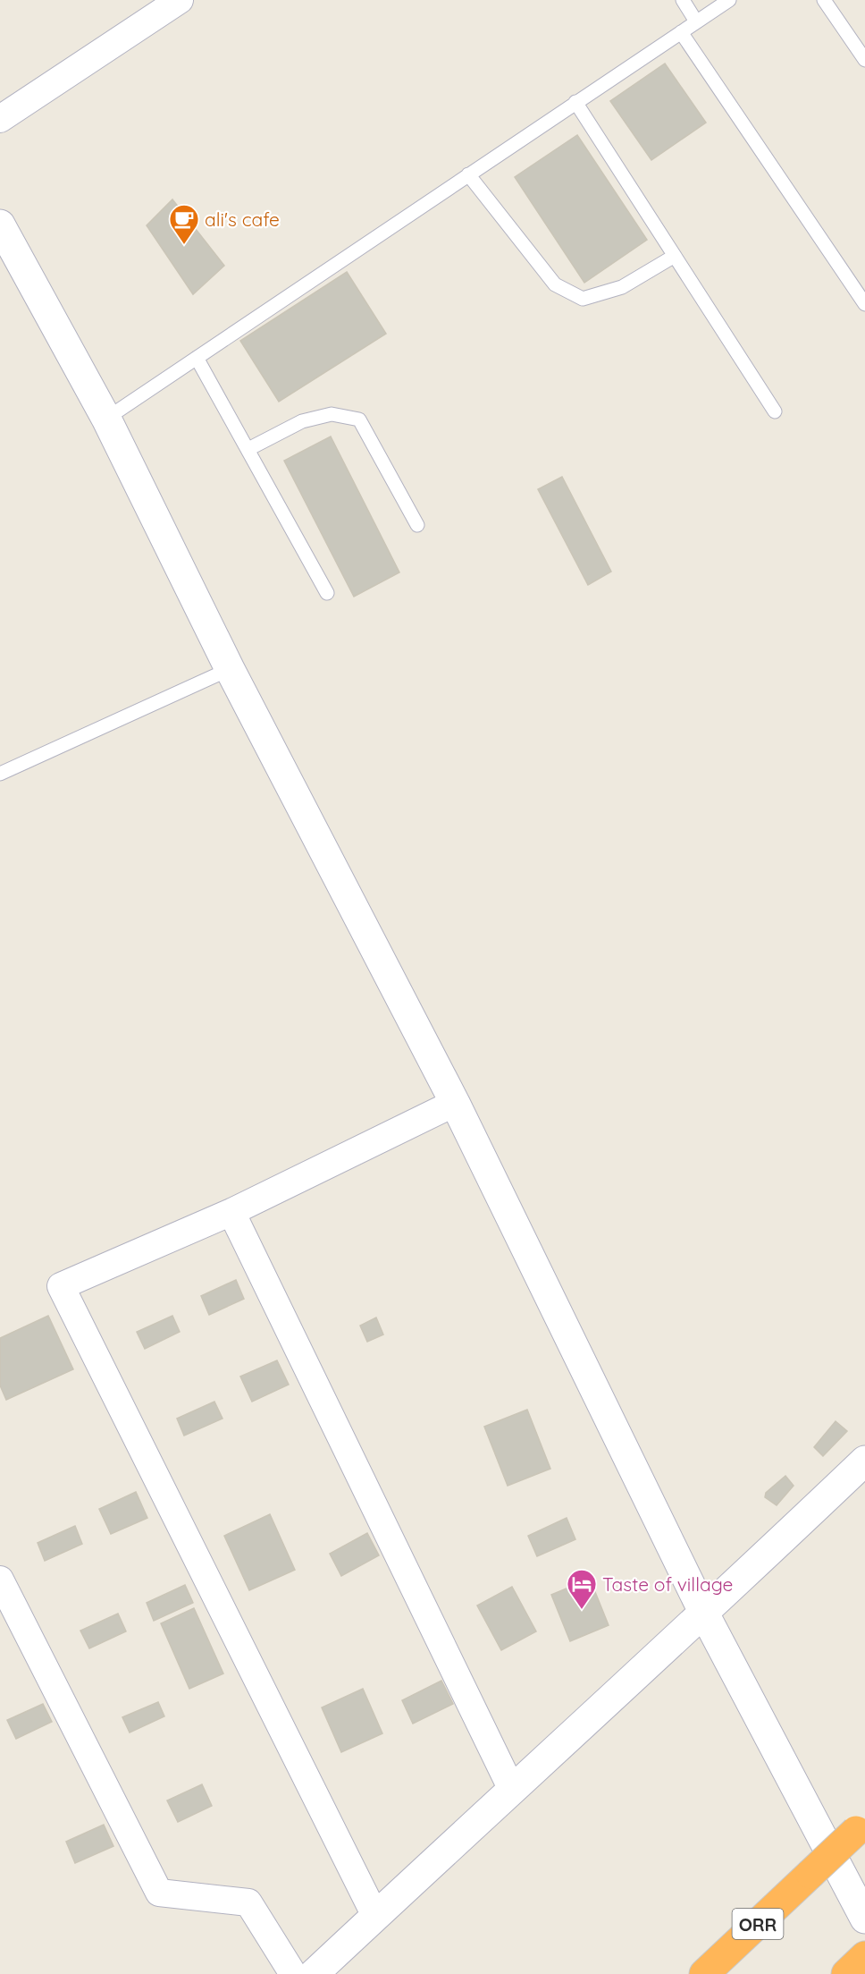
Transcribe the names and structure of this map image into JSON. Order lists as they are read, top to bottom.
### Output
{
  "streets": {
    "highway": ["ORR"]
  },
  "places": {
    "cafe": ["ali's cafe"],
    "hotel": ["Taste of village"]
  }
}
